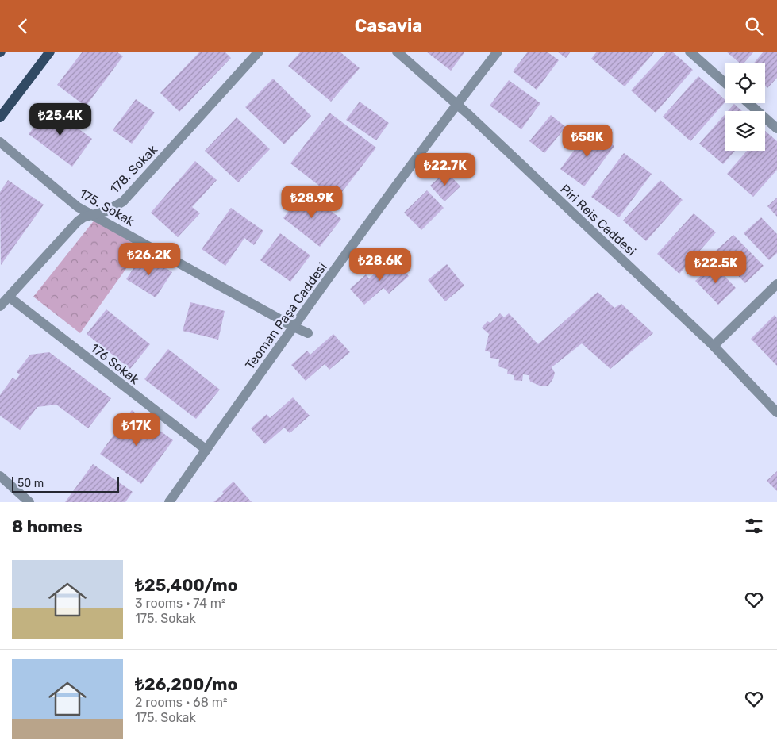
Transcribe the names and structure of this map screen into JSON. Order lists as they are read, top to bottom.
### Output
{
  "streets": {
    "street": [
      "178. Sokak",
      "175. Sokak",
      "Piri Reis Caddesi",
      "Teoman Paşa Caddesi",
      "176 Sokak"
    ]
  },
  "crossings": [
    ["178. Sokak", "175. Sokak"],
    ["178. Sokak", "176 Sokak"],
    ["175. Sokak", "Teoman Paşa Caddesi"],
    ["Piri Reis Caddesi", "Teoman Paşa Caddesi"],
    ["Teoman Paşa Caddesi", "176 Sokak"]
  ],
  "scale_bar": "50 m",
  "page": {
    "header": "Casavia",
    "price": [
      "₺25.4K",
      "₺58K",
      "₺22.7K",
      "₺28.9K",
      "₺26.2K",
      "₺28.6K",
      "₺22.5K",
      "₺17K"
    ],
    "scale": "50 m",
    "heading": "8 homes",
    "list": [
      {
        "name": "₺25,400/mo",
        "note": "3 rooms · 74 m² · 175. Sokak"
      },
      {
        "name": "₺26,200/mo",
        "note": "2 rooms · 68 m² · 175. Sokak"
      }
    ]
  }
}
